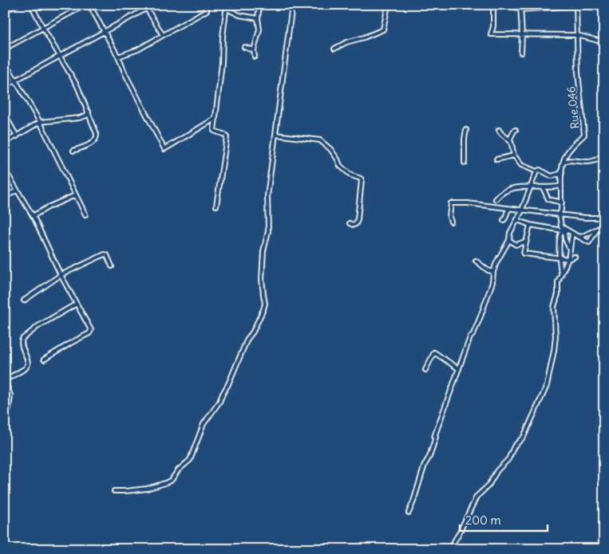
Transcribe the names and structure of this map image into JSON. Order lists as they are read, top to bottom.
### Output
{
  "streets": {
    "street": ["Rue 046"]
  },
  "scale_bar": "200 m"
}
